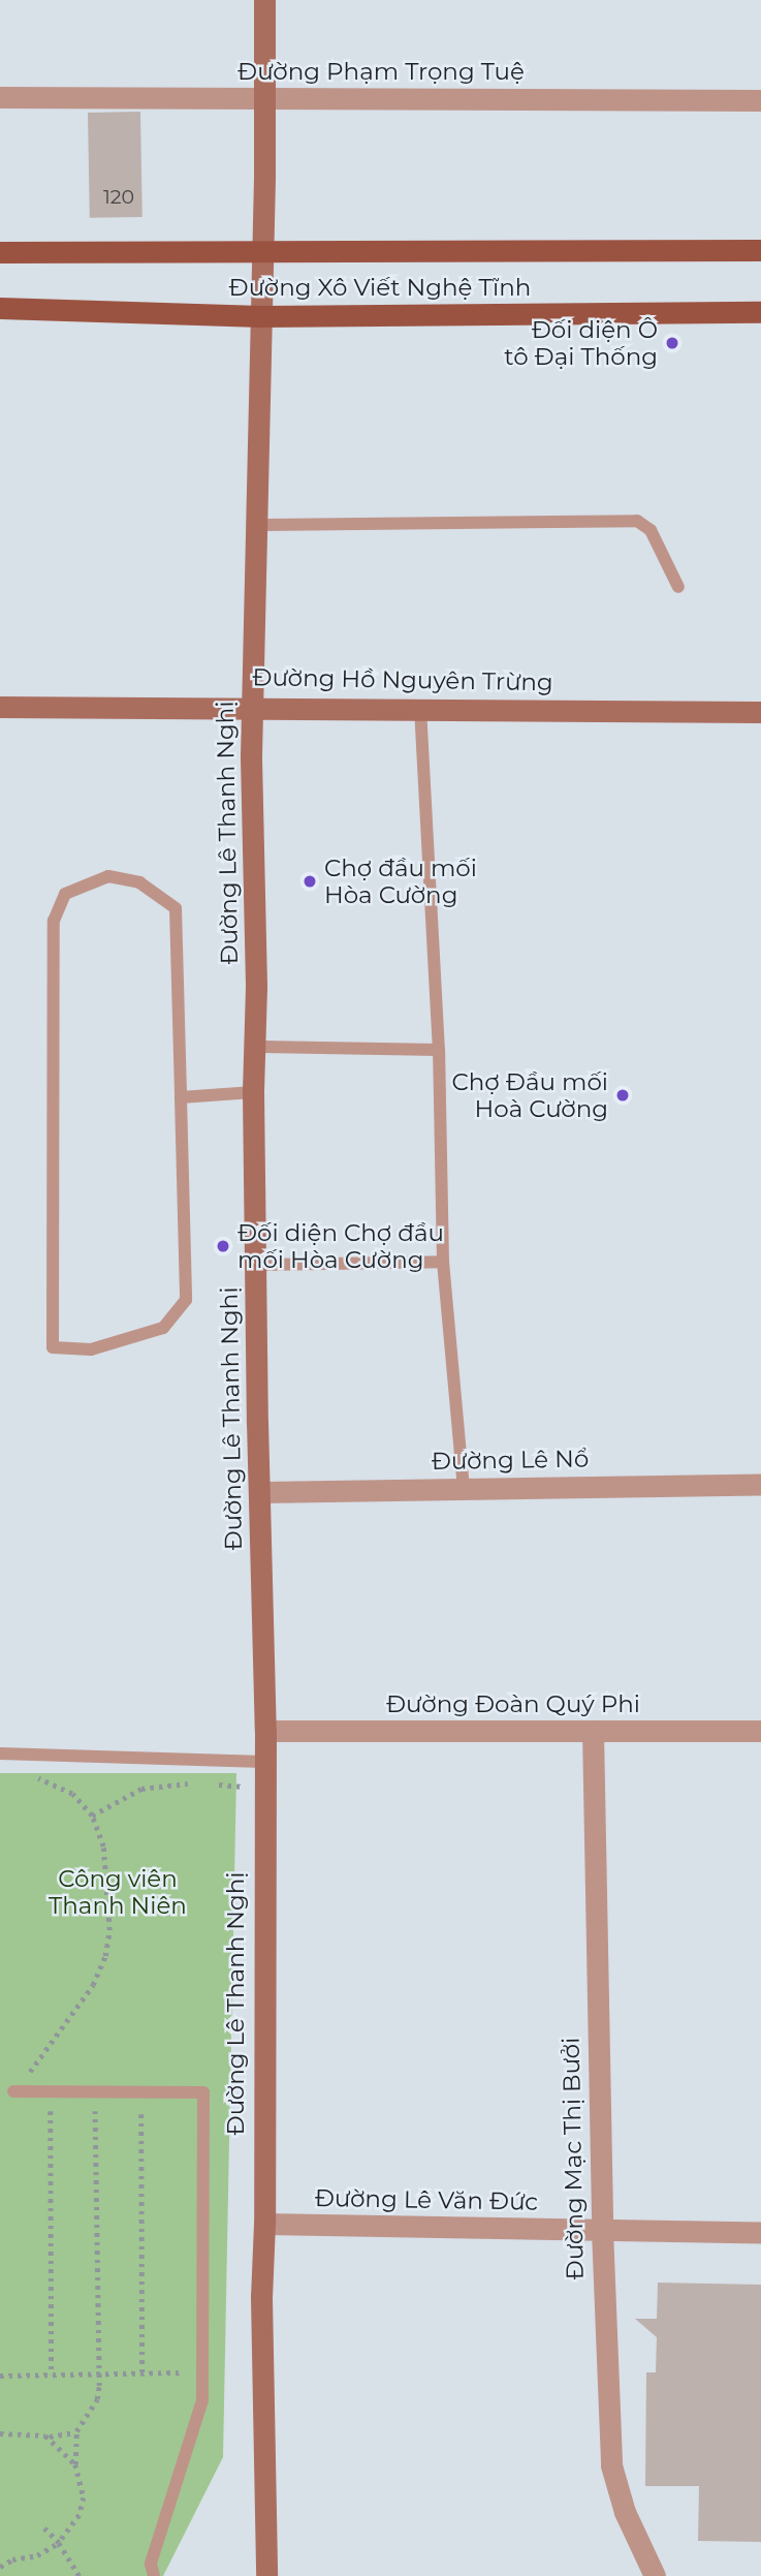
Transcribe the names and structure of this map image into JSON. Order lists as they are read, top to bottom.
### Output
{
  "streets": {
    "main road": ["Đường Xô Viết Nghệ Tĩnh", "Đường Hồ Nguyên Trừng", "Đường Lê Thanh Nghị"],
    "street": [
      "Đường Phạm Trọng Tuệ",
      "Đường Lê Nổ",
      "Đường Đoàn Quý Phi",
      "Đường Mạc Thị Bưởi",
      "Đường Lê Văn Đức"
    ]
  },
  "crossings": [
    ["Đường Phạm Trọng Tuệ", "Đường Lê Thanh Nghị"],
    ["Đường Xô Viết Nghệ Tĩnh", "Đường Lê Thanh Nghị"],
    ["Đường Hồ Nguyên Trừng", "Đường Lê Thanh Nghị"],
    ["Đường Lê Thanh Nghị", "Đường Lê Nổ"],
    ["Đường Lê Thanh Nghị", "Đường Đoàn Quý Phi"],
    ["Đường Lê Thanh Nghị", "Đường Lê Văn Đức"],
    ["Đường Đoàn Quý Phi", "Đường Mạc Thị Bưởi"],
    ["Đường Mạc Thị Bưởi", "Đường Lê Văn Đức"]
  ],
  "parks": ["Công viên Thanh Niên"],
  "places": [
    "Đối diện Ô tô Đại Thống",
    "Chợ đầu mối Hòa Cường",
    "Chợ Đầu mối Hoà Cường",
    "Đối diện Chợ đầu mối Hòa Cường"
  ],
  "house_numbers": ["120"]
}
